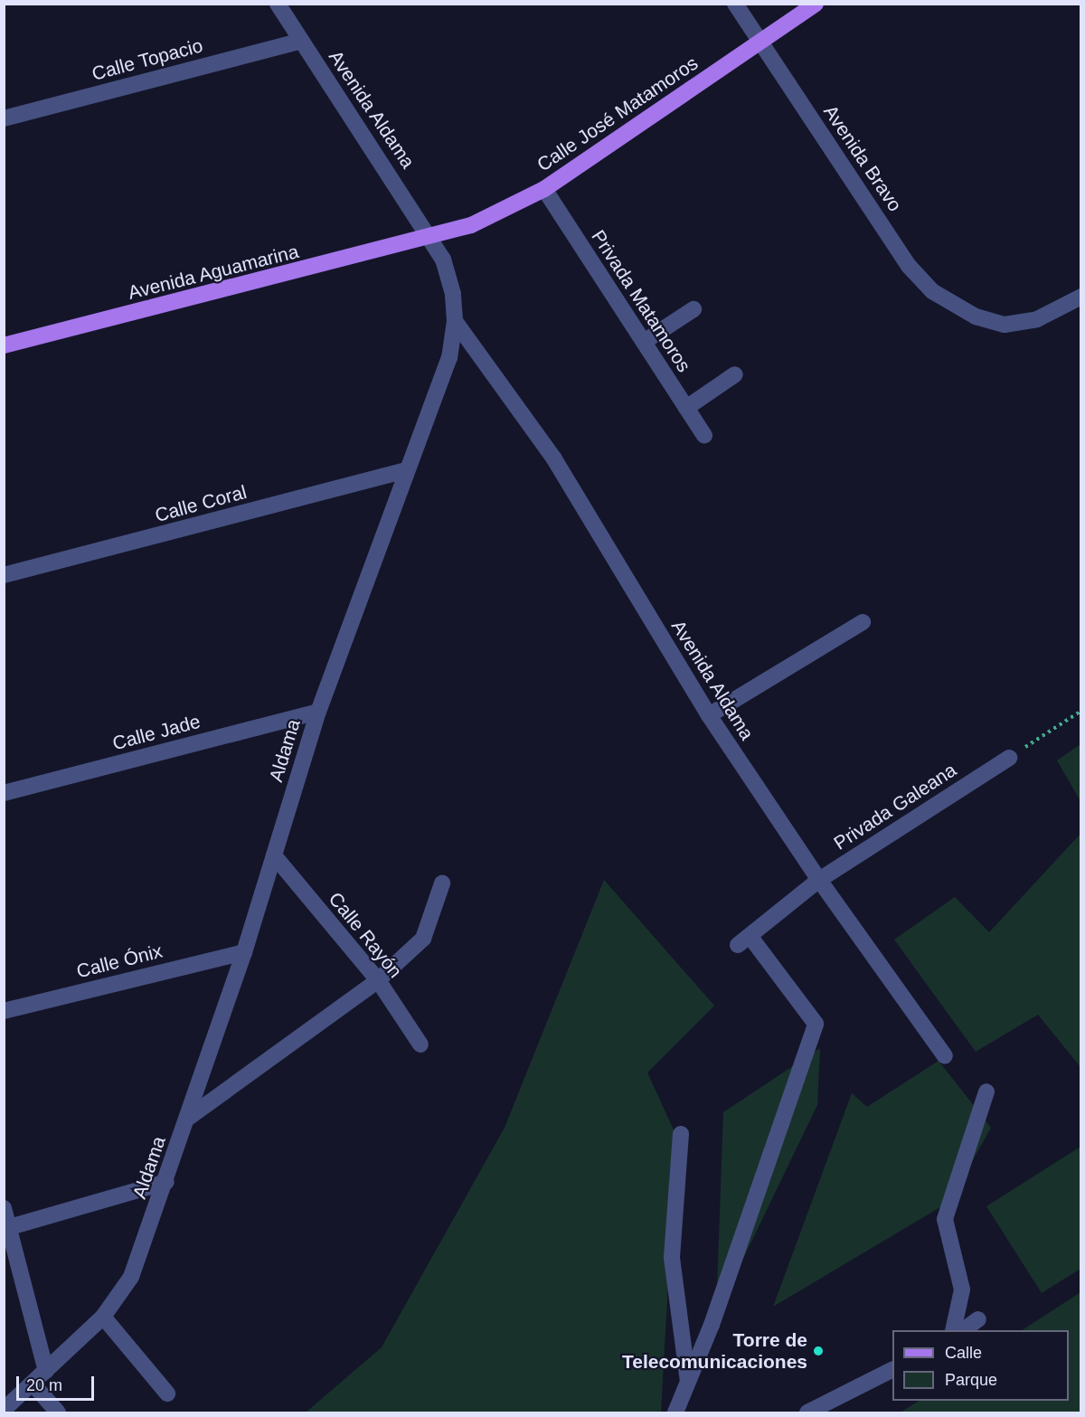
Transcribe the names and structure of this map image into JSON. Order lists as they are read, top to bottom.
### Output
{
  "streets": {
    "main road": ["Calle José Matamoros", "Avenida Aguamarina"],
    "street": [
      "Calle Topacio",
      "Avenida Aldama",
      "Avenida Bravo",
      "Privada Matamoros",
      "Calle Coral",
      "Calle Jade",
      "Aldama",
      "Privada Galeana",
      "Calle Rayón",
      "Calle Ónix"
    ]
  },
  "crossings": [
    ["Calle Topacio", "Avenida Aldama"],
    ["Avenida Aldama", "Calle José Matamoros"],
    ["Avenida Aldama", "Avenida Aguamarina"],
    ["Avenida Aldama", "Aldama"],
    ["Avenida Aldama", "Privada Galeana"],
    ["Calle José Matamoros", "Avenida Bravo"],
    ["Calle José Matamoros", "Avenida Aguamarina"],
    ["Calle José Matamoros", "Privada Matamoros"],
    ["Calle José Matamoros", "Aldama"],
    ["Avenida Aguamarina", "Aldama"],
    ["Calle Coral", "Aldama"],
    ["Calle Jade", "Aldama"],
    ["Aldama", "Calle Rayón"],
    ["Aldama", "Calle Ónix"]
  ],
  "places": ["Torre de Telecomunicaciones"],
  "legend": ["Calle", "Parque"],
  "scale_bar": "20 m"
}
